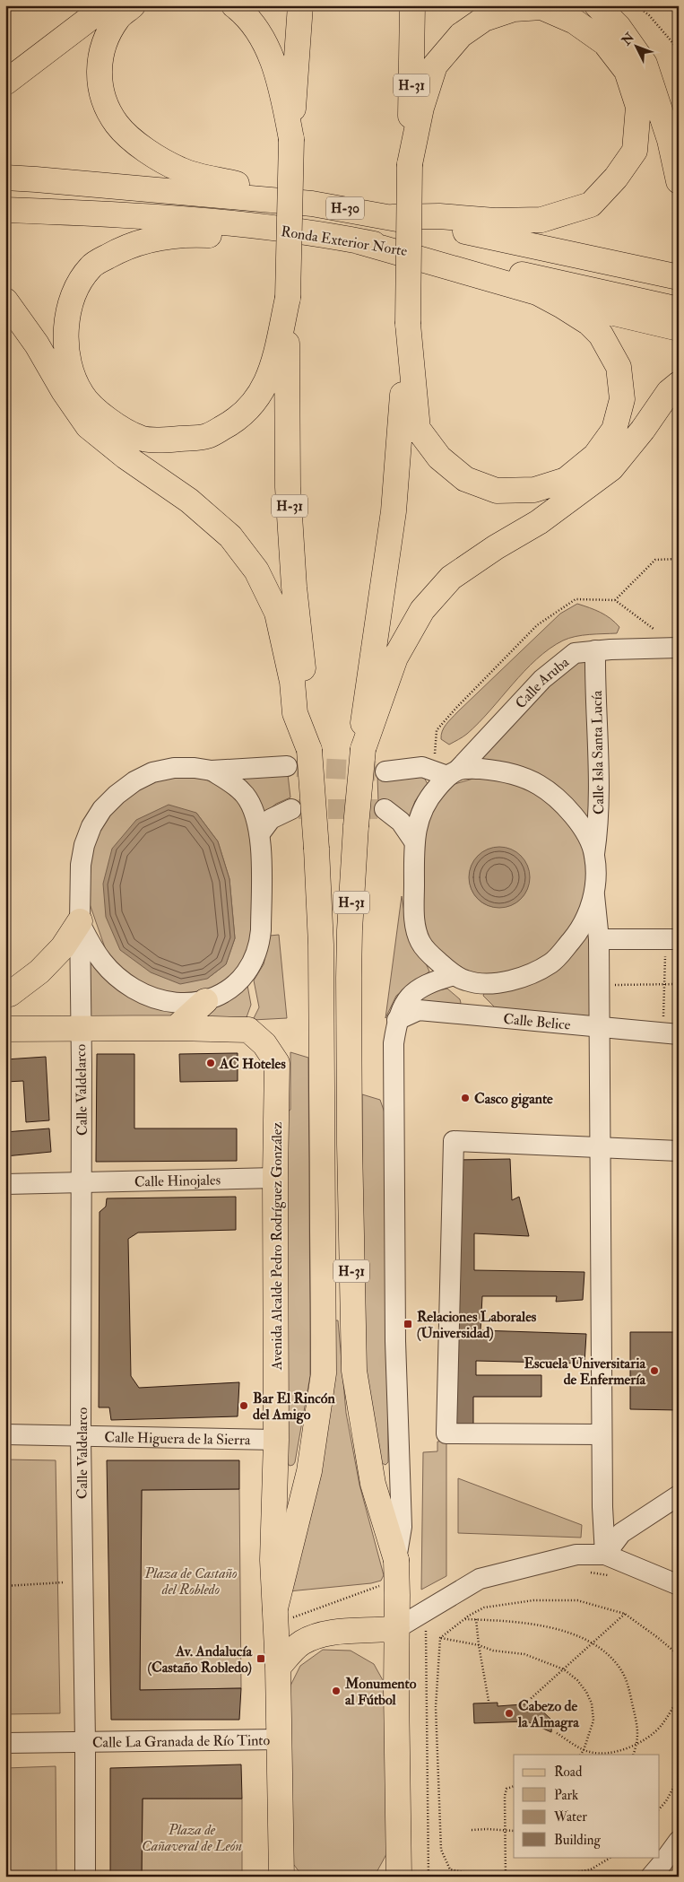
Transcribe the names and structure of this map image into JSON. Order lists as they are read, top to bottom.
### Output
{
  "streets": {
    "main road": [
      "H-31",
      "H-30",
      "Ronda Exterior Norte",
      "Avenida Alcalde Pedro Rodríguez González"
    ],
    "street": [
      "Calle Aruba",
      "Calle Isla Santa Lucía",
      "Calle Belice",
      "Calle Valdelarco",
      "Calle Hinojales",
      "Calle Higuera de la Sierra",
      "Calle La Granada de Río Tinto"
    ]
  },
  "crossings": [
    ["H-31", "Avenida Alcalde Pedro Rodríguez González"],
    ["Calle Aruba", "Calle Isla Santa Lucía"],
    ["Calle Valdelarco", "Calle Hinojales"],
    ["Calle Valdelarco", "Avenida Alcalde Pedro Rodríguez González"],
    ["Calle Valdelarco", "Calle Higuera de la Sierra"],
    ["Calle Valdelarco", "Calle La Granada de Río Tinto"],
    ["Calle Hinojales", "Avenida Alcalde Pedro Rodríguez González"],
    ["Avenida Alcalde Pedro Rodríguez González", "Calle Higuera de la Sierra"],
    ["Avenida Alcalde Pedro Rodríguez González", "Calle La Granada de Río Tinto"]
  ],
  "parks": ["Plaza de Castaño del Robledo", "Plaza de Cañaveral de León"],
  "places": {
    "other": [
      "AC Hoteles",
      "Casco gigante",
      "Escuela Universitaria de Enfermería",
      "Bar El Rincón del Amigo",
      "Monumento al Fútbol",
      "Cabezo de la Almagra"
    ],
    "transit": ["Relaciones Laborales (Universidad)", "Av. Andalucía (Castaño Robledo)"]
  },
  "legend": [
    "Road",
    "Park",
    "Water",
    "Building"
  ],
  "north": "top left"
}
